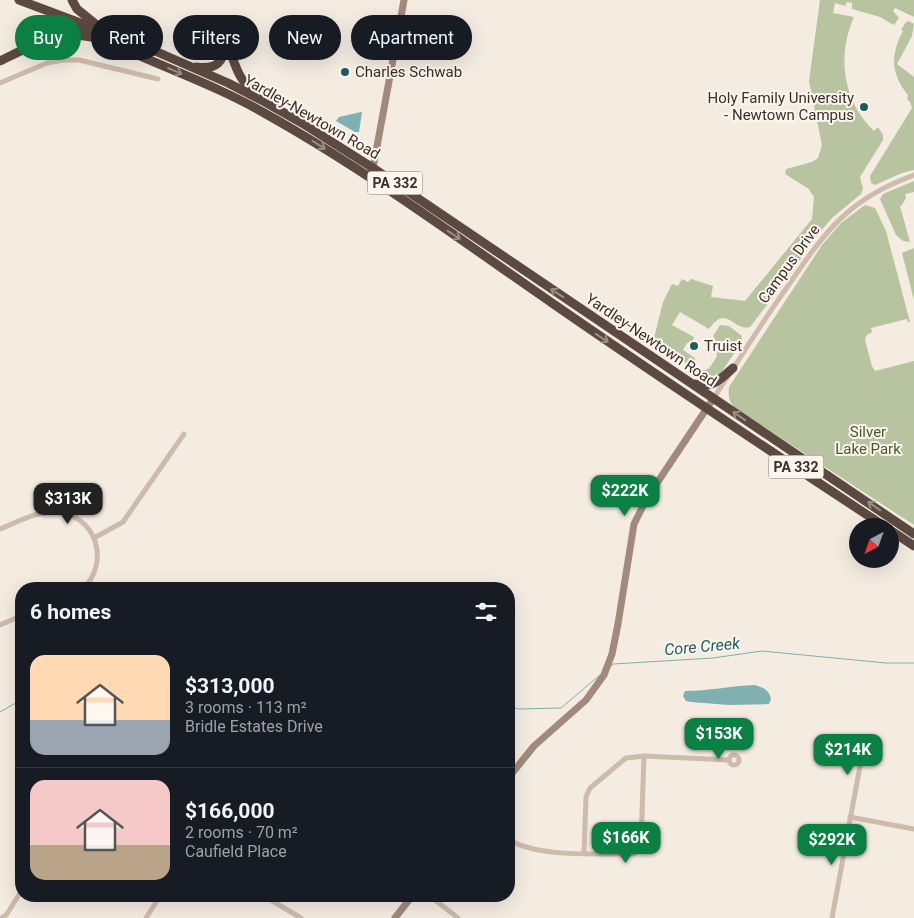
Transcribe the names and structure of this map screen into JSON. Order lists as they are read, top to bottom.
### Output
{
  "streets": {
    "highway": ["Yardley-Newtown Road", "PA 332"],
    "street": ["Campus Drive"]
  },
  "crossings": [
    ["Yardley-Newtown Road", "PA 332"],
    ["Yardley-Newtown Road", "Campus Drive"],
    ["PA 332", "Campus Drive"]
  ],
  "water": ["Core Creek"],
  "parks": ["Silver Lake Park"],
  "places": ["Charles Schwab", "Holy Family University - Newtown Campus", "Truist"],
  "north": "bottom left",
  "page": {
    "chip": [
      "Buy",
      "Rent",
      "Filters",
      "New",
      "Apartment"
    ],
    "price": [
      "$222K",
      "$313K",
      "$153K",
      "$214K",
      "$166K",
      "$292K"
    ],
    "heading": "6 homes",
    "list": [
      {
        "name": "$313,000",
        "note": "3 rooms · 113 m² · Bridle Estates Drive"
      },
      {
        "name": "$166,000",
        "note": "2 rooms · 70 m² · Caufield Place"
      }
    ]
  }
}
